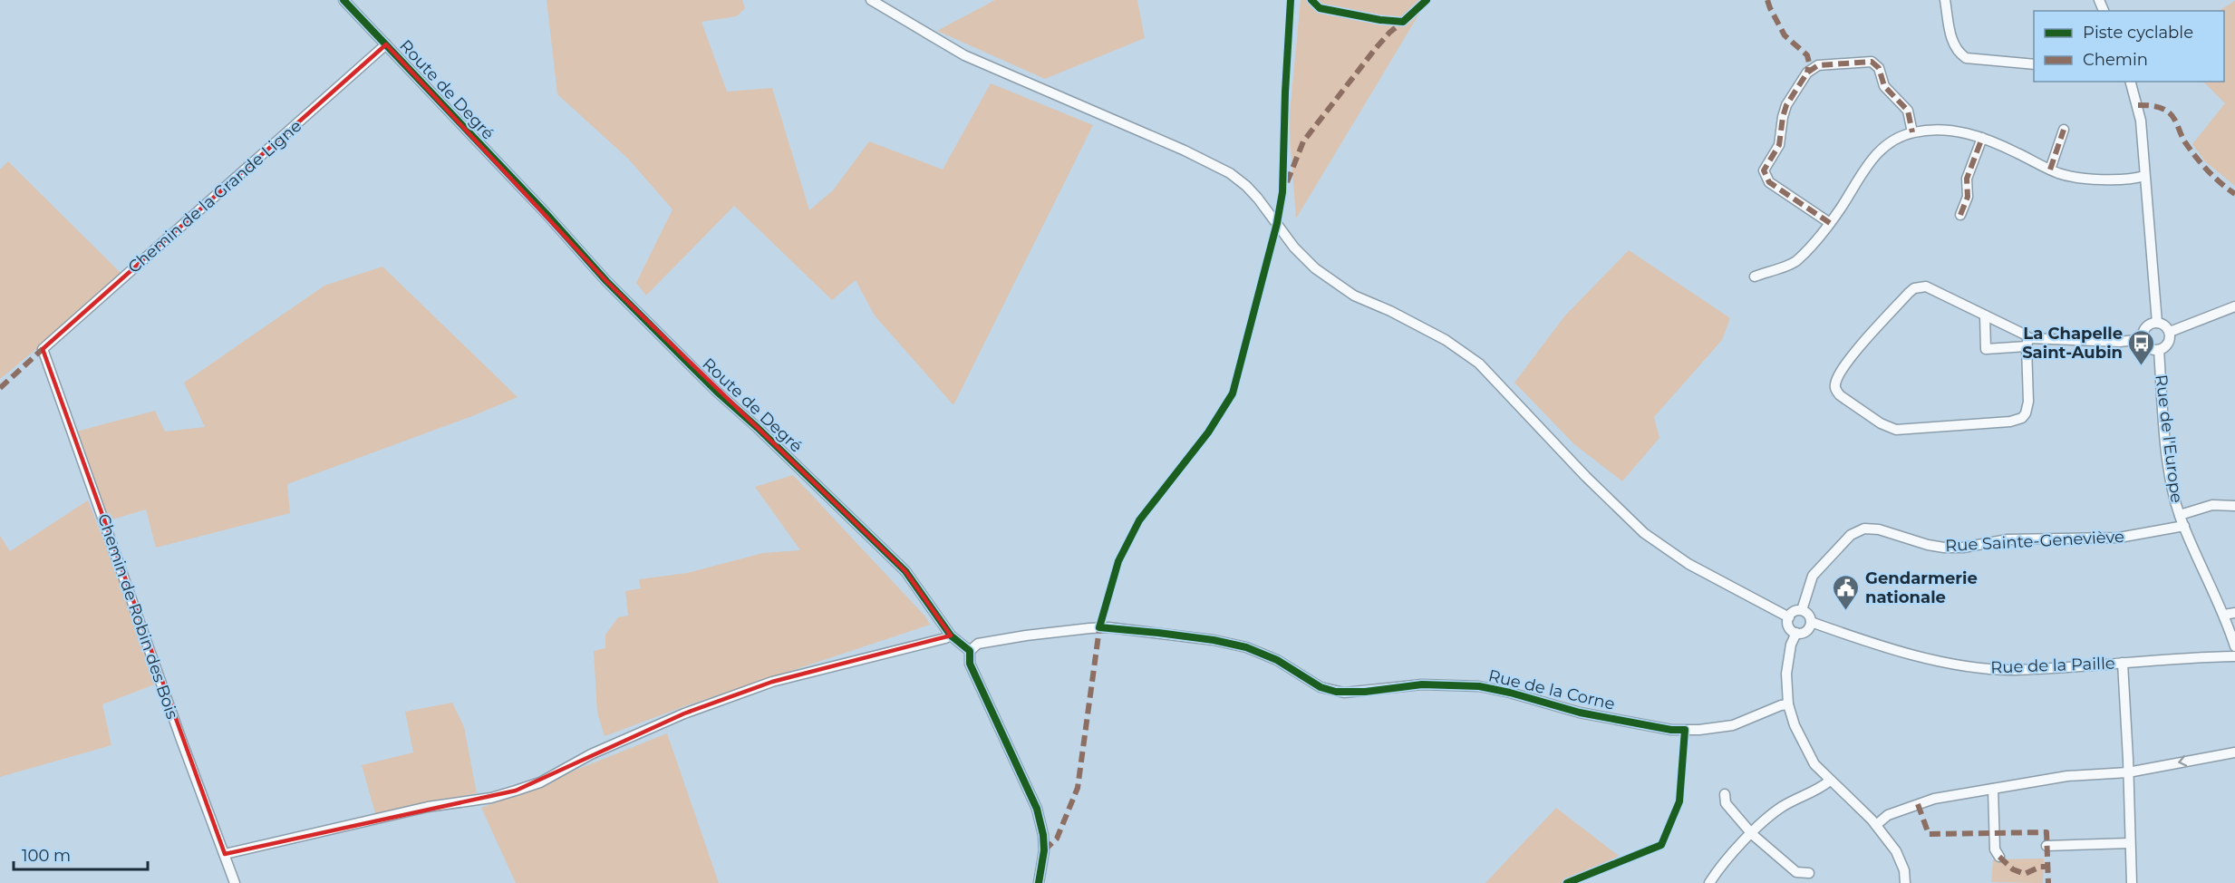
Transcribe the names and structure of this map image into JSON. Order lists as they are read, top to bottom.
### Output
{
  "streets": {
    "street": [
      "Route de Degré",
      "Chemin de la Grande Ligne",
      "Rue de l'Europe",
      "Rue Sainte-Geneviève",
      "Chemin de Robin des Bois",
      "Rue de la Paille",
      "Rue de la Corne"
    ]
  },
  "crossings": [
    ["Route de Degré", "Chemin de la Grande Ligne"],
    ["Route de Degré", "Rue de la Corne"],
    ["Chemin de la Grande Ligne", "Chemin de Robin des Bois"],
    ["Rue de l'Europe", "Rue Sainte-Geneviève"],
    ["Rue Sainte-Geneviève", "Rue de la Paille"]
  ],
  "places": {
    "bus stop": ["La Chapelle Saint-Aubin"],
    "public building": ["Gendarmerie nationale"]
  },
  "legend": ["Piste cyclable", "Chemin"],
  "scale_bar": "100 m"
}
